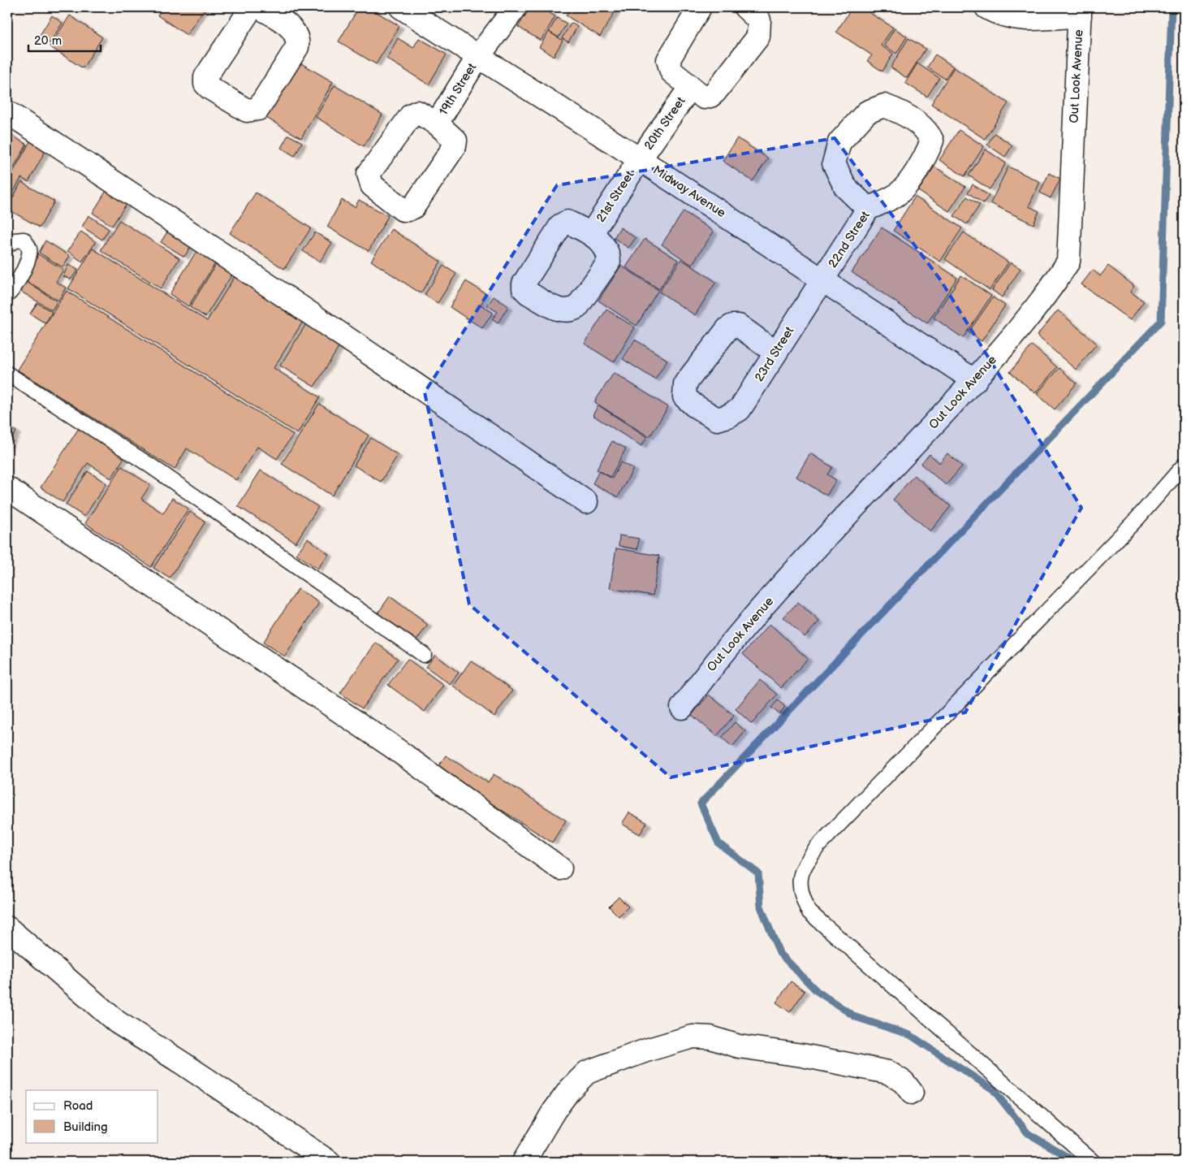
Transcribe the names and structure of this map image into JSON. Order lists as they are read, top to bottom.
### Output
{
  "streets": {
    "street": [
      "Out Look Avenue",
      "19th Street",
      "20th Street",
      "Midway Avenue",
      "21st Street",
      "22nd Street",
      "23rd Street"
    ]
  },
  "crossings": [
    ["Out Look Avenue", "Midway Avenue"],
    ["19th Street", "Midway Avenue"],
    ["20th Street", "Midway Avenue"],
    ["20th Street", "21st Street"],
    ["Midway Avenue", "21st Street"],
    ["Midway Avenue", "22nd Street"],
    ["Midway Avenue", "23rd Street"],
    ["22nd Street", "23rd Street"]
  ],
  "legend": ["Road", "Building"],
  "scale_bar": "20 m"
}
